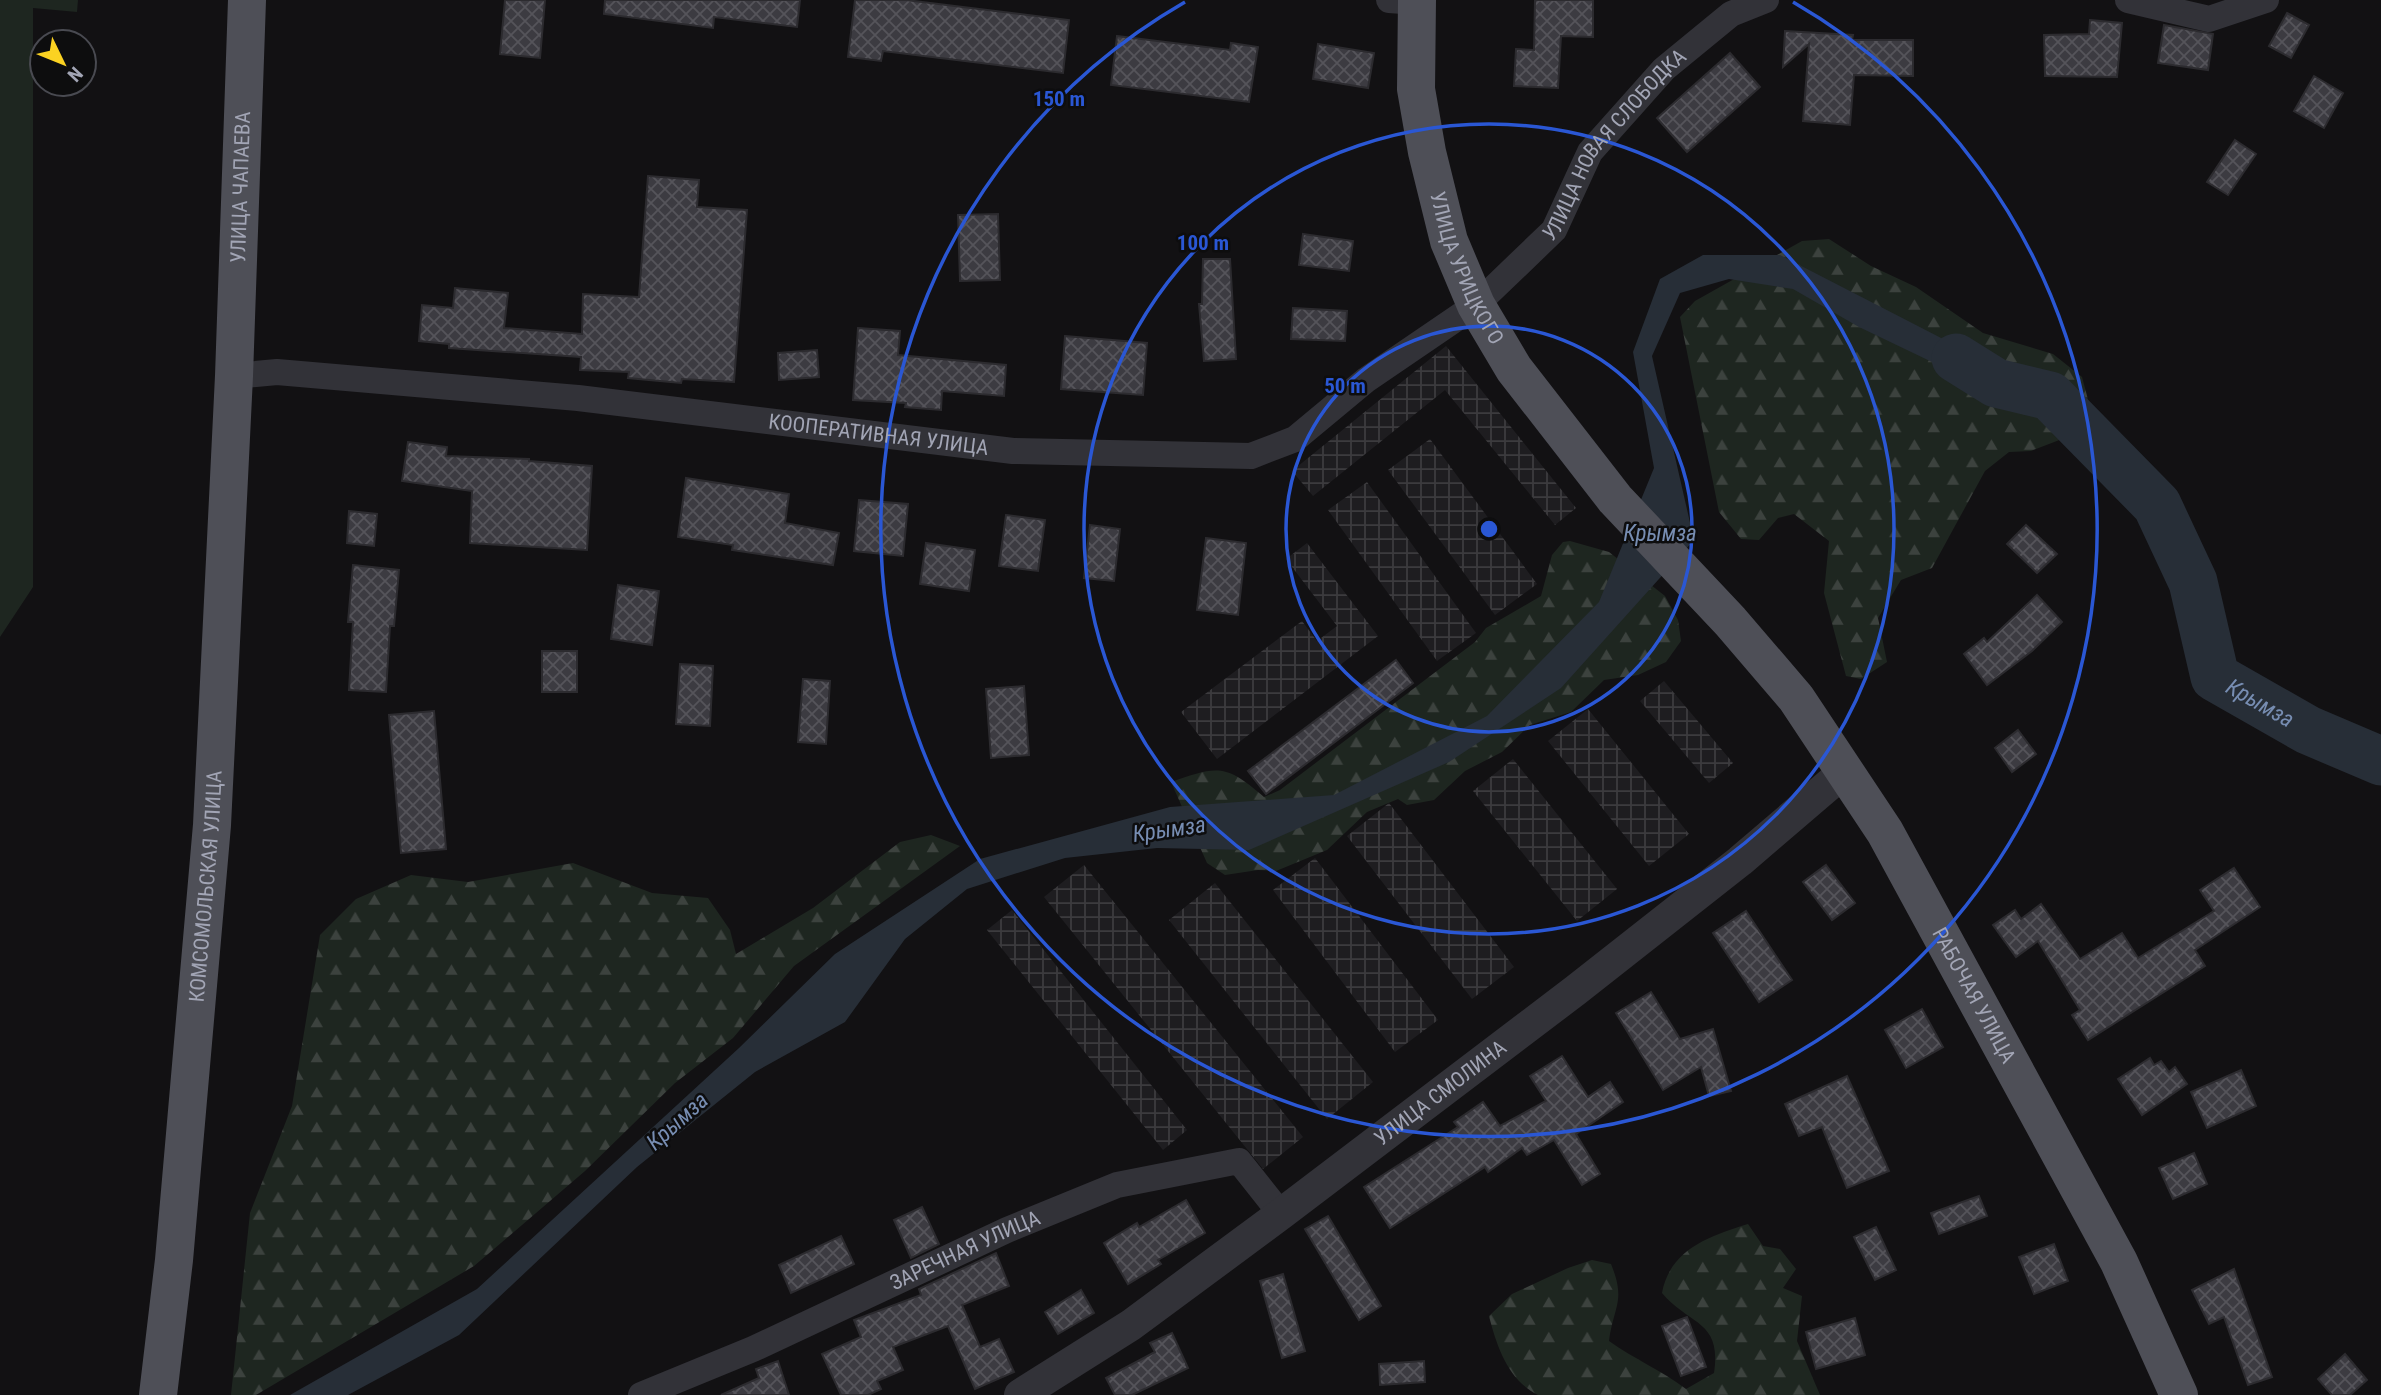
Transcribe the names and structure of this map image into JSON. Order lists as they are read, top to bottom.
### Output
{
  "streets": {
    "main road": [
      "УЛИЦА ЧАПАЕВА",
      "УЛИЦА УРИЦКОГО",
      "КОМСОМОЛЬСКАЯ УЛИЦА",
      "РАБОЧАЯ УЛИЦА"
    ],
    "street": [
      "УЛИЦА НОВАЯ СЛОБОДКА",
      "КООПЕРАТИВНАЯ УЛИЦА",
      "УЛИЦА СМОЛИНА",
      "ЗАРЕЧНАЯ УЛИЦА"
    ]
  },
  "crossings": [
    ["УЛИЦА НОВАЯ СЛОБОДКА", "УЛИЦА УРИЦКОГО"],
    ["УЛИЦА НОВАЯ СЛОБОДКА", "КООПЕРАТИВНАЯ УЛИЦА"],
    ["УЛИЦА ЧАПАЕВА", "КООПЕРАТИВНАЯ УЛИЦА"],
    ["УЛИЦА ЧАПАЕВА", "КОМСОМОЛЬСКАЯ УЛИЦА"],
    ["УЛИЦА УРИЦКОГО", "КООПЕРАТИВНАЯ УЛИЦА"],
    ["УЛИЦА УРИЦКОГО", "РАБОЧАЯ УЛИЦА"],
    ["КООПЕРАТИВНАЯ УЛИЦА", "КОМСОМОЛЬСКАЯ УЛИЦА"],
    ["РАБОЧАЯ УЛИЦА", "УЛИЦА СМОЛИНА"],
    ["УЛИЦА СМОЛИНА", "ЗАРЕЧНАЯ УЛИЦА"]
  ],
  "water": ["Крымза"],
  "north": "bottom right",
  "rings": ["150 m", "100 m", "50 m"]
}
